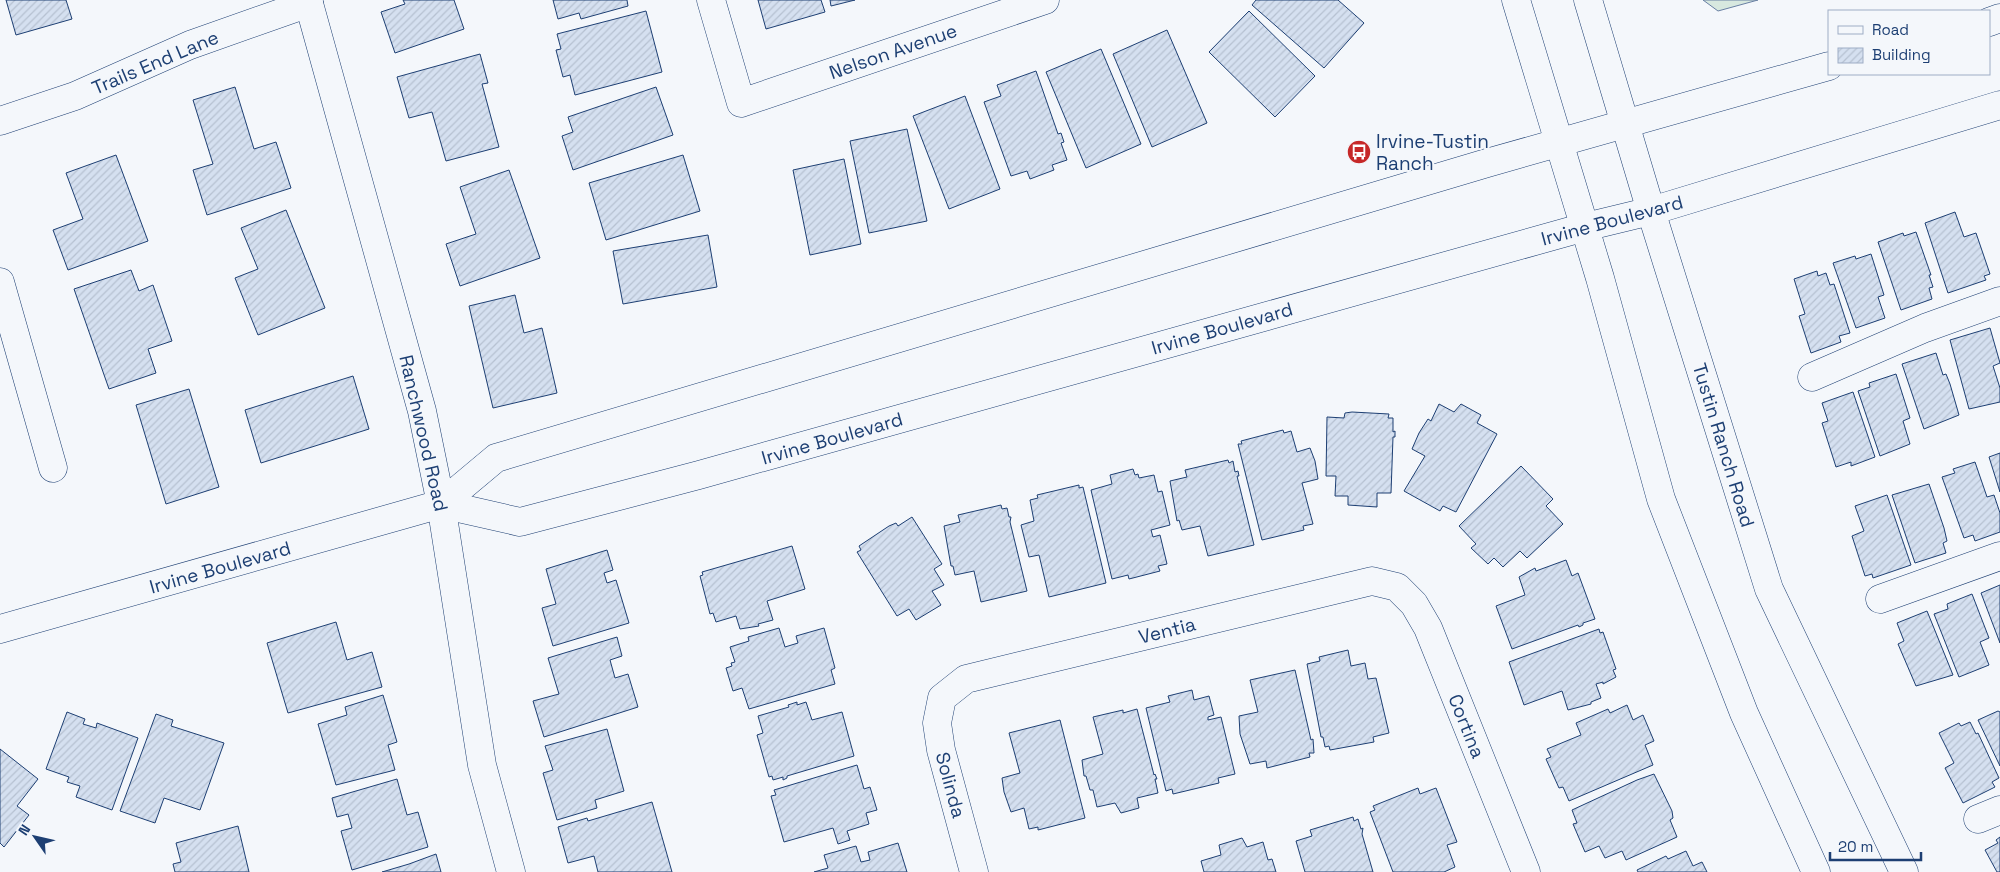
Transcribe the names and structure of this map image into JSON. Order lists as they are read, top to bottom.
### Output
{
  "streets": {
    "main road": [
      "Nelson Avenue",
      "Trails End Lane",
      "Irvine Boulevard",
      "Ranchwood Road",
      "Tustin Ranch Road",
      "Ventia",
      "Cortina",
      "Solinda"
    ]
  },
  "crossings": [
    ["Trails End Lane", "Ranchwood Road"],
    ["Irvine Boulevard", "Ranchwood Road"],
    ["Irvine Boulevard", "Tustin Ranch Road"],
    ["Ventia", "Cortina"],
    ["Ventia", "Solinda"]
  ],
  "places": {
    "bus stop": ["Irvine-Tustin Ranch"]
  },
  "legend": ["Road", "Building"],
  "scale_bar": "20 m",
  "north": "top left"
}
